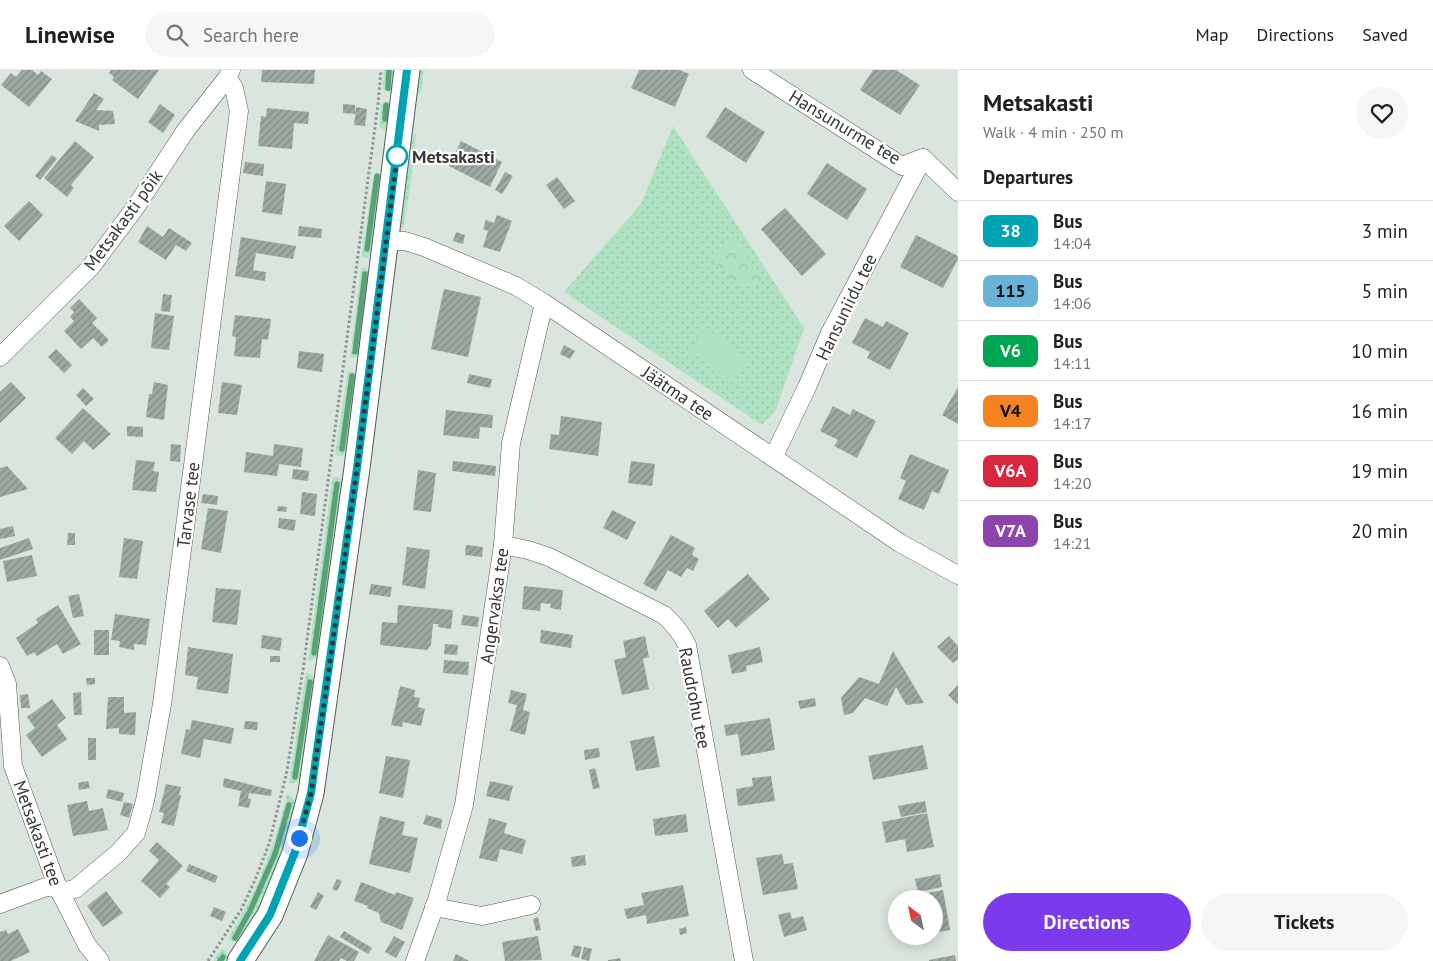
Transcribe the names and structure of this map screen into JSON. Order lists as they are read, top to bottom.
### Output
{
  "streets": {
    "street": [
      "Hansunurme tee",
      "Metsakasti põik",
      "Hansuniidu tee",
      "Jäätma tee",
      "Tarvase tee",
      "Angervaksa tee",
      "Raudrohu tee",
      "Metsakasti tee"
    ]
  },
  "crossings": [
    ["Hansunurme tee", "Hansuniidu tee"],
    ["Metsakasti põik", "Tarvase tee"],
    ["Hansuniidu tee", "Jäätma tee"],
    ["Jäätma tee", "Angervaksa tee"],
    ["Tarvase tee", "Metsakasti tee"],
    ["Angervaksa tee", "Raudrohu tee"]
  ],
  "places": ["Metsakasti"],
  "lines": ["bus line 38"],
  "north": "top left",
  "page": {
    "header": "Linewise",
    "search": "Search here",
    "nav": ["Map", "Directions", "Saved"],
    "heading": [
      ["Metsakasti", "Walk · 4 min · 250 m"],
      "Departures"
    ],
    "list": [
      {
        "mark": "38",
        "name": "Bus",
        "note": "14:04",
        "value": "3 min"
      },
      {
        "mark": "115",
        "name": "Bus",
        "note": "14:06",
        "value": "5 min"
      },
      {
        "mark": "V6",
        "name": "Bus",
        "note": "14:11",
        "value": "10 min"
      },
      {
        "mark": "V4",
        "name": "Bus",
        "note": "14:17",
        "value": "16 min"
      },
      {
        "mark": "V6A",
        "name": "Bus",
        "note": "14:20",
        "value": "19 min"
      },
      {
        "mark": "V7A",
        "name": "Bus",
        "note": "14:21",
        "value": "20 min"
      }
    ],
    "buttons": ["Directions", "Tickets"]
  }
}
